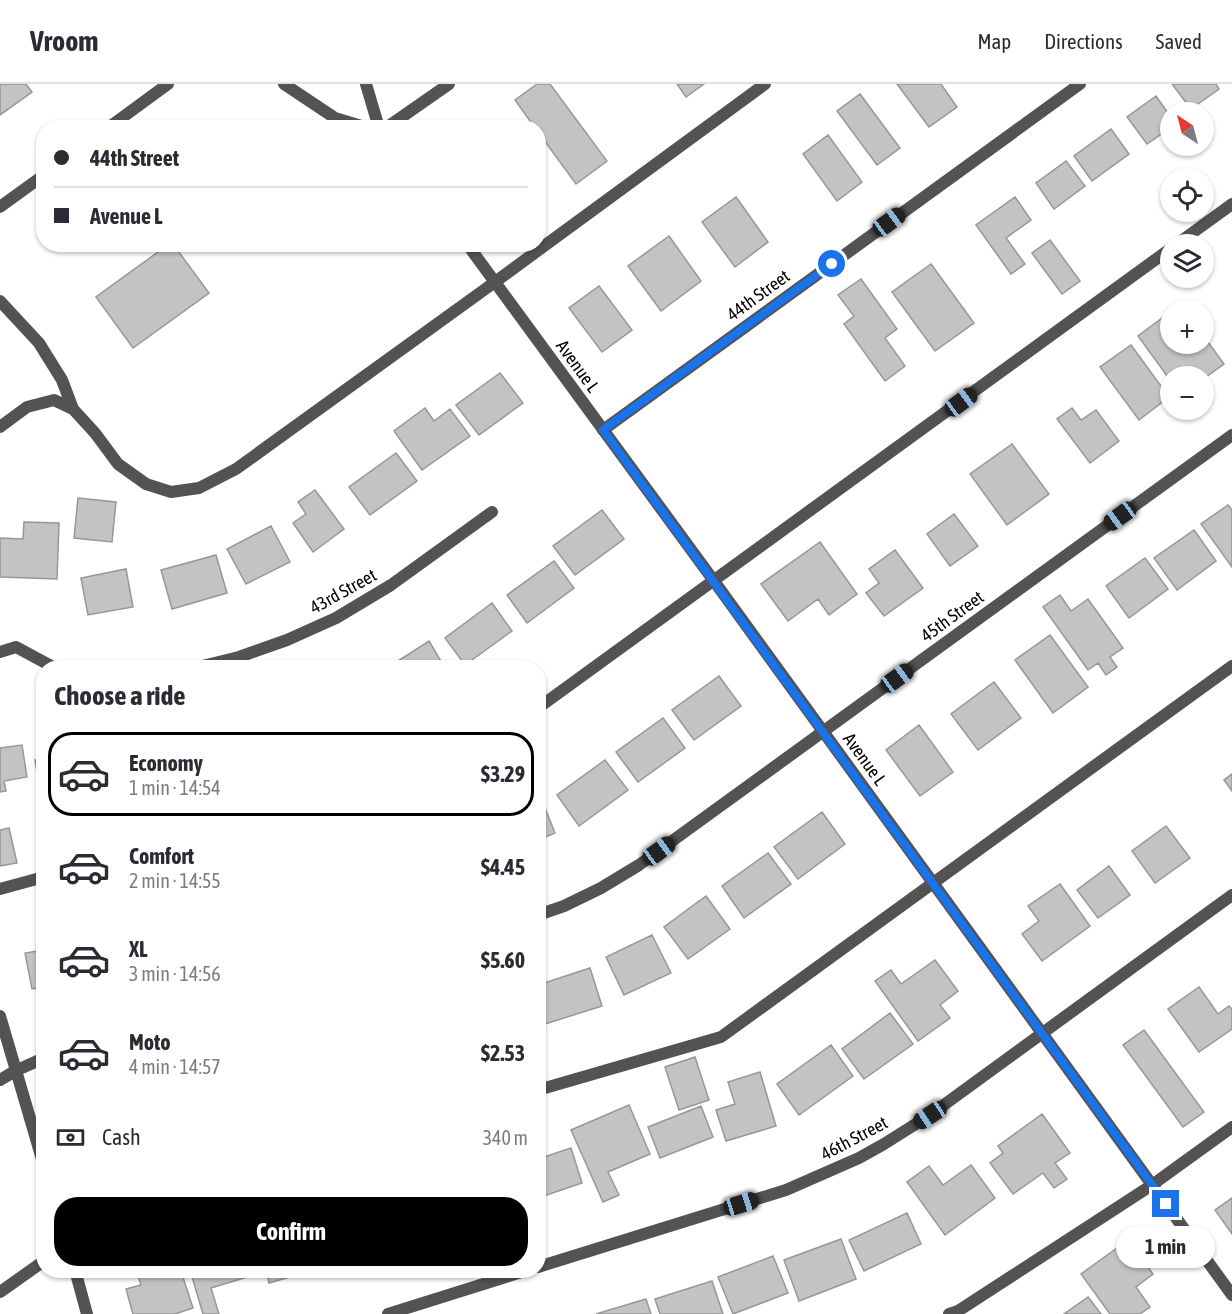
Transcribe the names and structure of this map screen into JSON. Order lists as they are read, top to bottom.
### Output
{
  "streets": {
    "street": [
      "44th Street",
      "Avenue L",
      "43rd Street",
      "45th Street",
      "46th Street"
    ]
  },
  "crossings": [
    ["44th Street", "Avenue L"],
    ["Avenue L", "45th Street"],
    ["Avenue L", "46th Street"]
  ],
  "north": "top left",
  "page": {
    "header": "Vroom",
    "nav": ["Map", "Directions", "Saved"],
    "map_buttons": ["+", "−"],
    "banner": ["44th Street", "Avenue L"],
    "heading": "Choose a ride",
    "list": [
      {
        "name": "Economy",
        "note": "1 min · 14:54",
        "value": "$3.29"
      },
      {
        "name": "Comfort",
        "note": "2 min · 14:55",
        "value": "$4.45"
      },
      {
        "name": "XL",
        "note": "3 min · 14:56",
        "value": "$5.60"
      },
      {
        "name": "Moto",
        "note": "4 min · 14:57",
        "value": "$2.53"
      }
    ],
    "pay": ["Cash", "340 m"],
    "buttons": "Confirm",
    "bubble": "1 min"
  }
}
